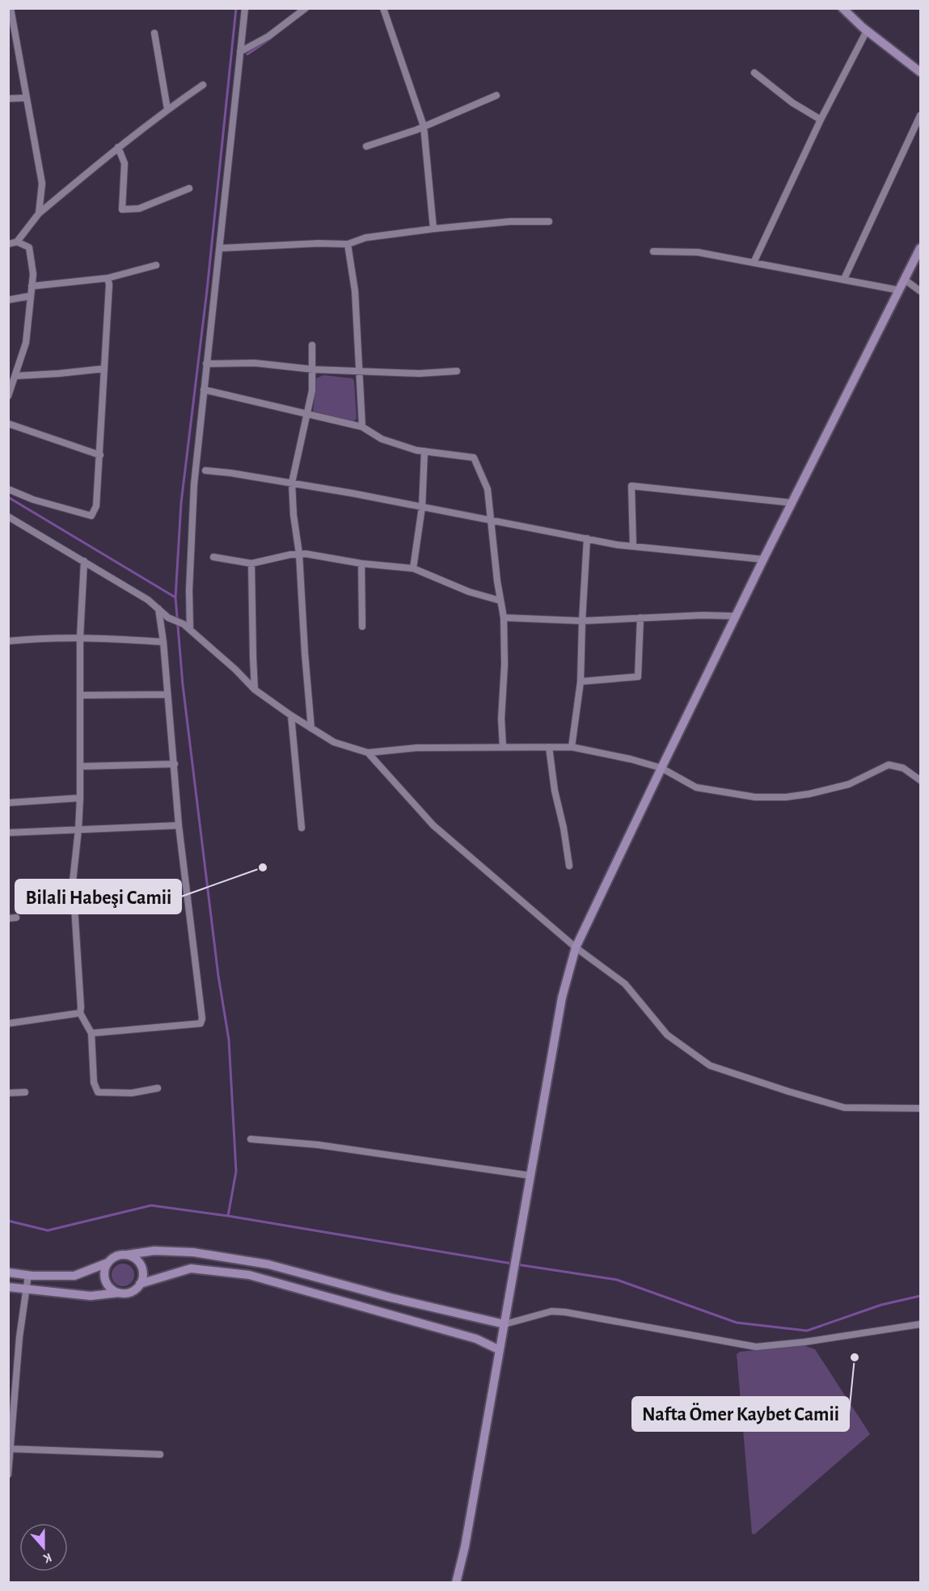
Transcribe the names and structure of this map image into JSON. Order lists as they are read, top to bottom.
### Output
{
  "places": ["Bilali Habeşi Camii", "Nafta Ömer Kaybet Camii"],
  "north": "bottom"
}
